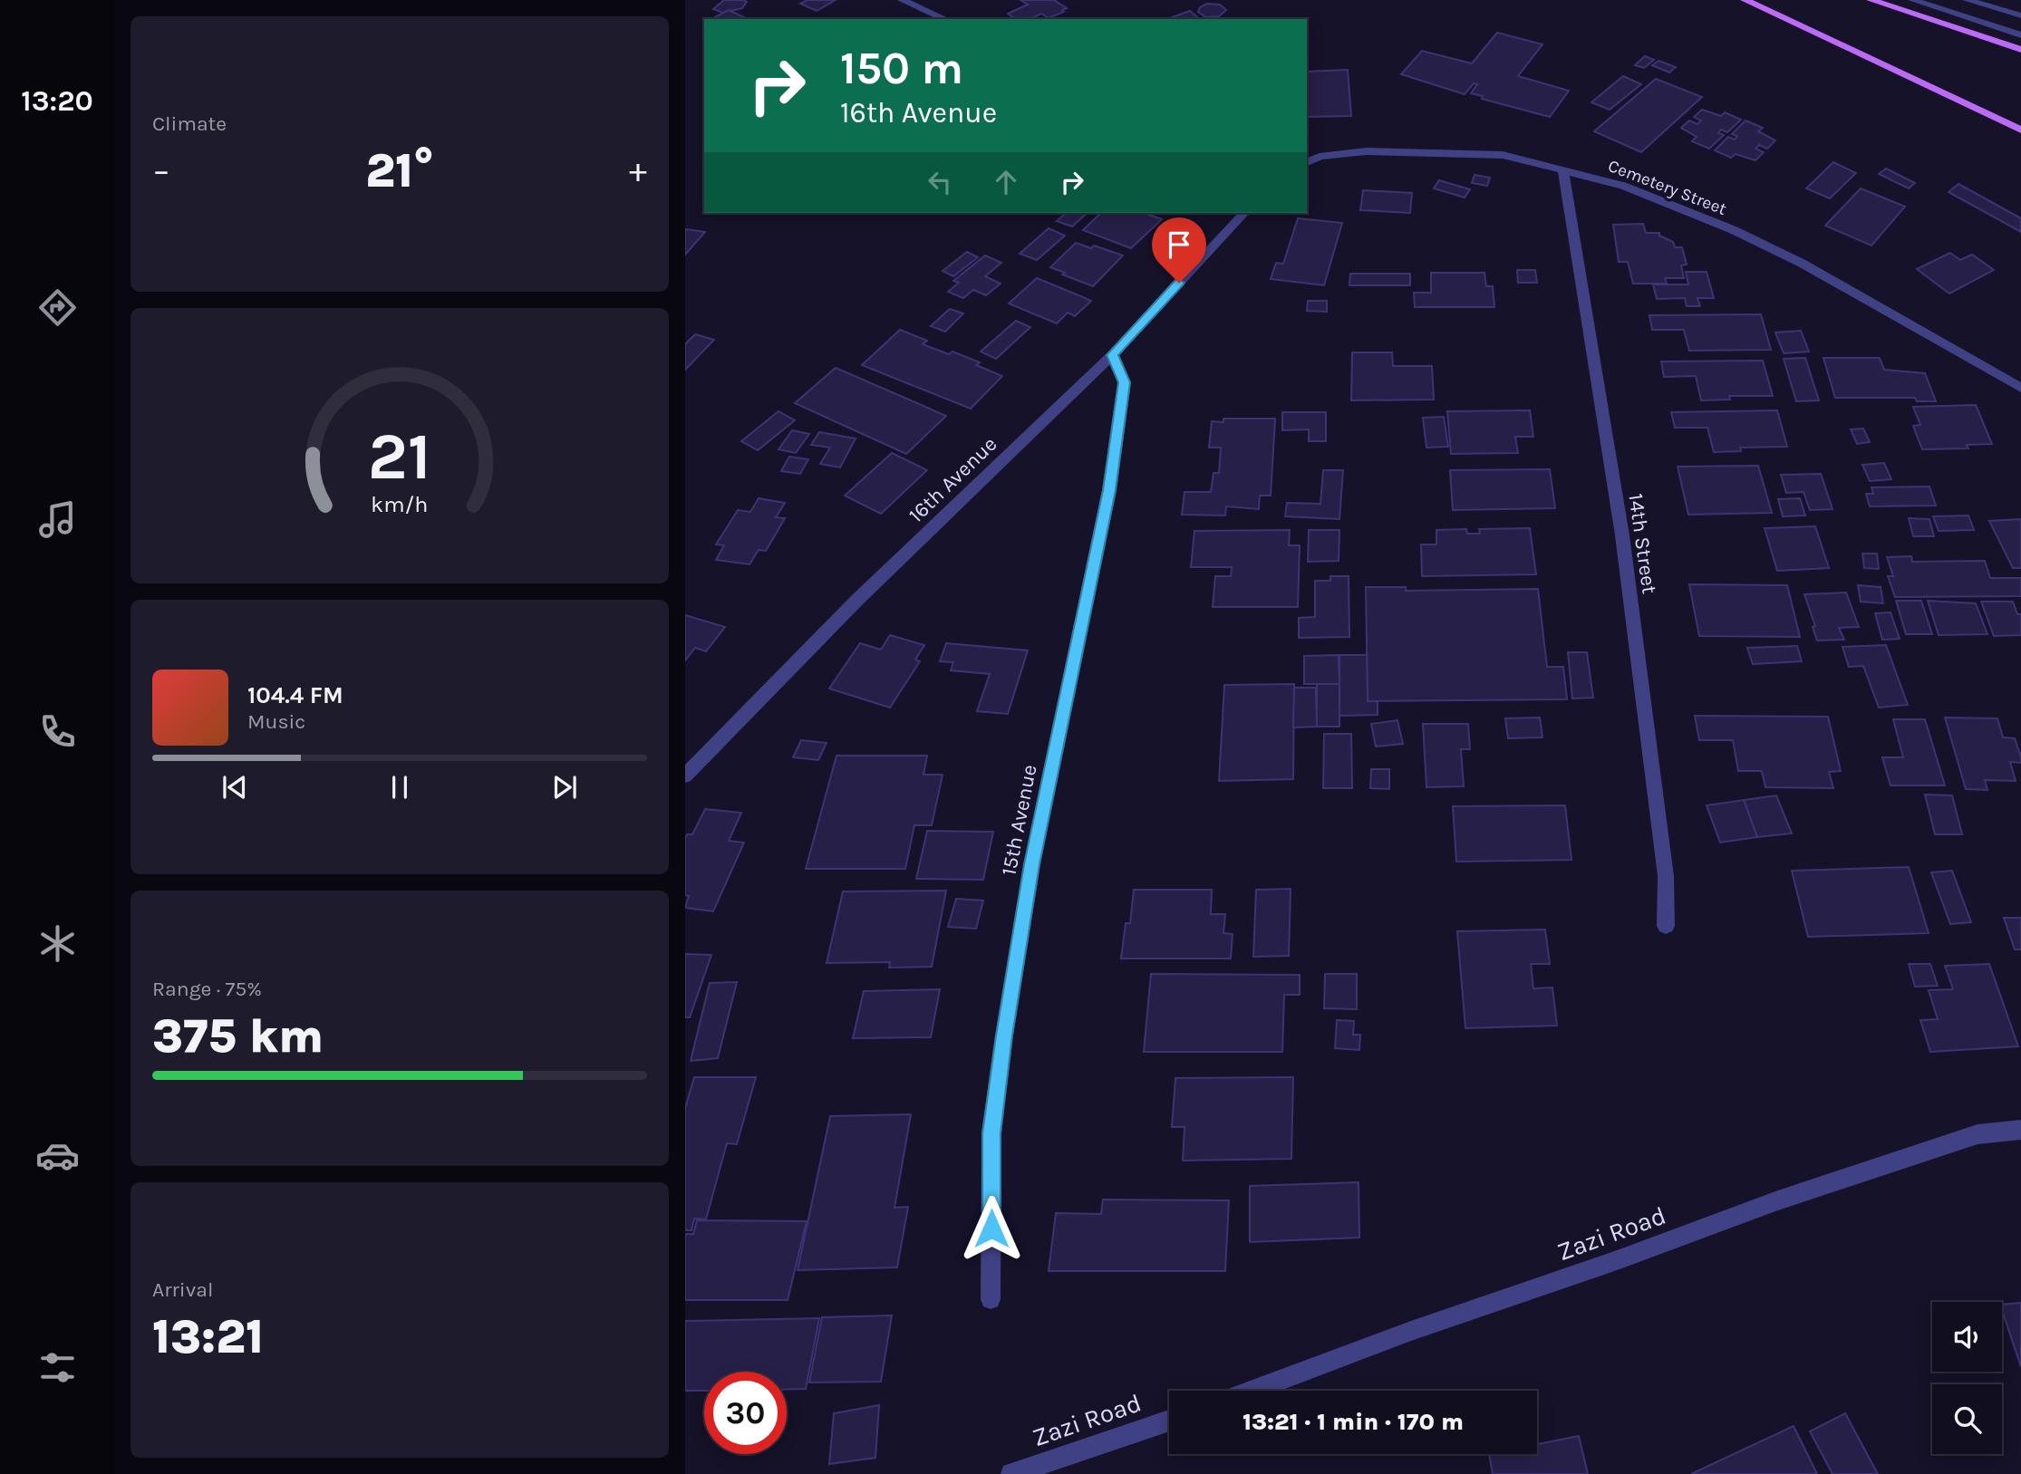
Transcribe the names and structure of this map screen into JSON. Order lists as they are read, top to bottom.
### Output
{
  "streets": {
    "street": [
      "Cemetery Street",
      "16th Avenue",
      "14th Street",
      "15th Avenue",
      "Zazi Road"
    ]
  },
  "crossings": [
    ["Cemetery Street", "14th Street"],
    ["16th Avenue", "15th Avenue"]
  ],
  "page": {
    "tabs": "13:20",
    "tile": [
      "Climate",
      ["Range · 75%", "375 km"],
      ["Arrival", "13:21"]
    ],
    "turn": ["150 m", "16th Avenue"],
    "heat": ["−", "21°", "+"],
    "song": ["104.4 FM", "Music"],
    "limit": "30",
    "trip": "13:21 · 1 min · 170 m",
    "gauge": ["21", "km/h"]
  }
}
